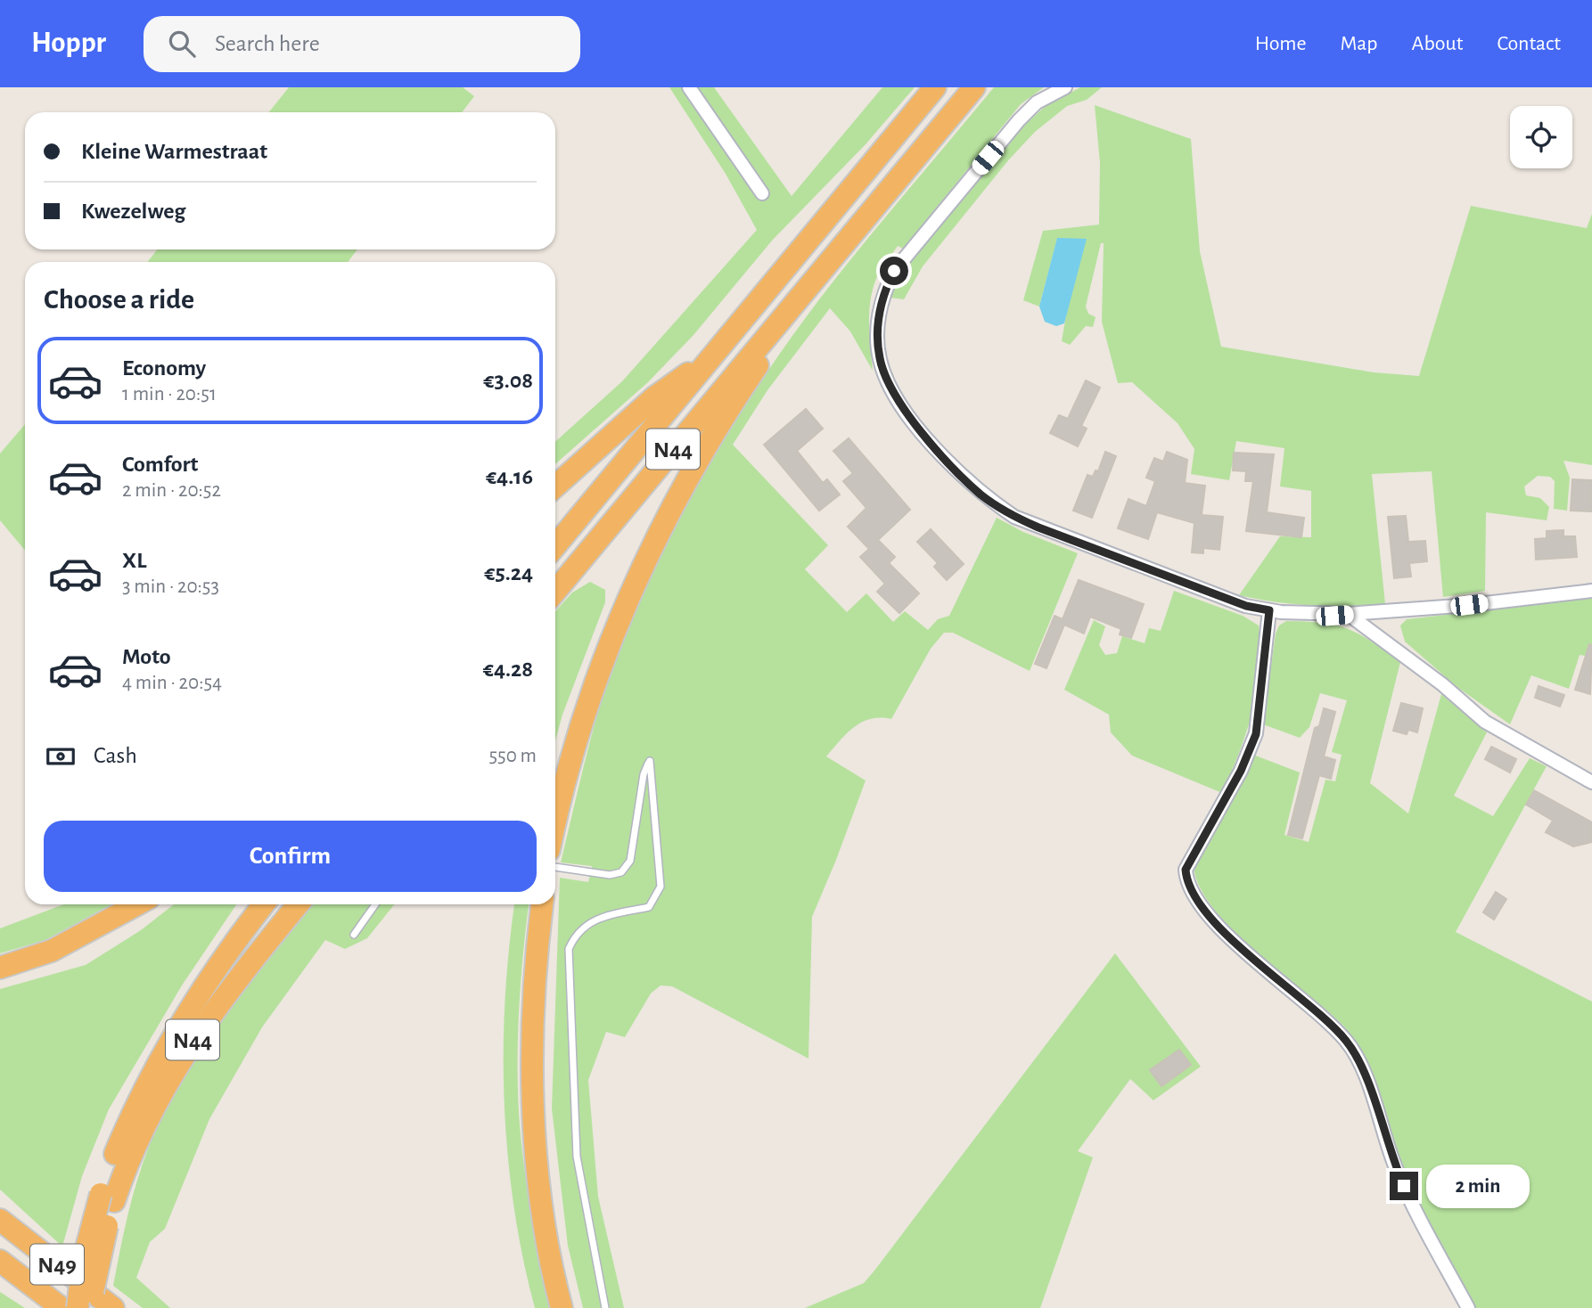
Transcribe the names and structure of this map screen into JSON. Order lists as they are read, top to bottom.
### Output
{
  "streets": {
    "highway": ["N44", "N49"]
  },
  "page": {
    "header": "Hoppr",
    "search": "Search here",
    "nav": [
      "Home",
      "Map",
      "About",
      "Contact"
    ],
    "banner": ["Kleine Warmestraat", "Kwezelweg"],
    "heading": "Choose a ride",
    "list": [
      {
        "name": "Economy",
        "note": "1 min · 20:51",
        "value": "€3.08"
      },
      {
        "name": "Comfort",
        "note": "2 min · 20:52",
        "value": "€4.16"
      },
      {
        "name": "XL",
        "note": "3 min · 20:53",
        "value": "€5.24"
      },
      {
        "name": "Moto",
        "note": "4 min · 20:54",
        "value": "€4.28"
      }
    ],
    "pay": ["Cash", "550 m"],
    "buttons": "Confirm",
    "bubble": "2 min"
  }
}
